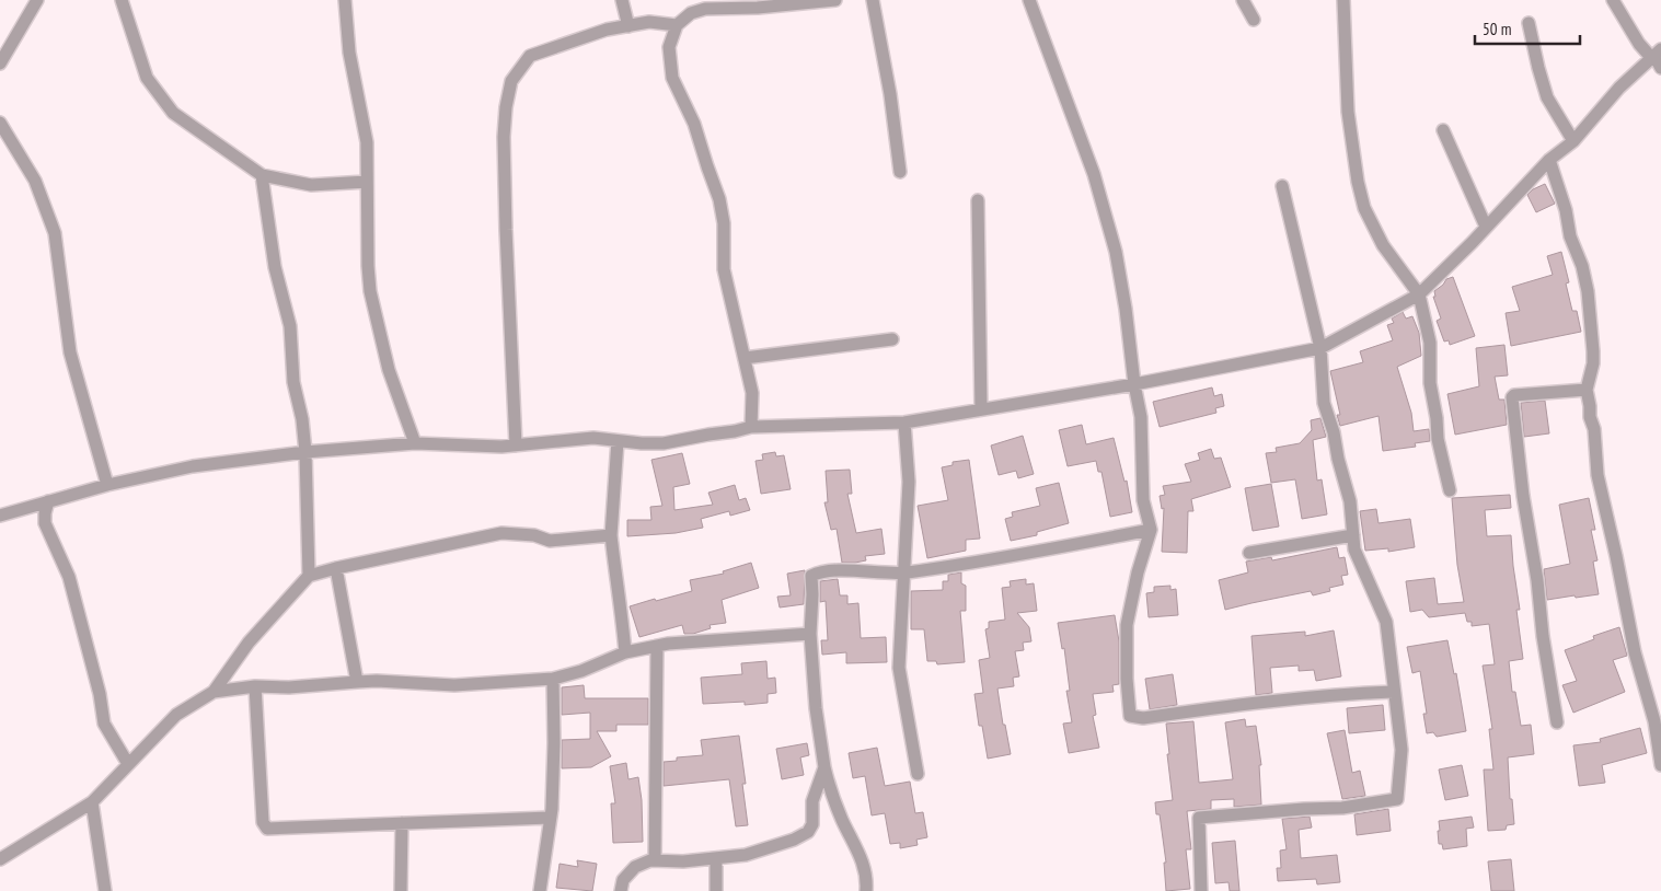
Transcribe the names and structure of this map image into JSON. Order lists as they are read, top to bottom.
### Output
{
  "scale_bar": "50 m"
}
